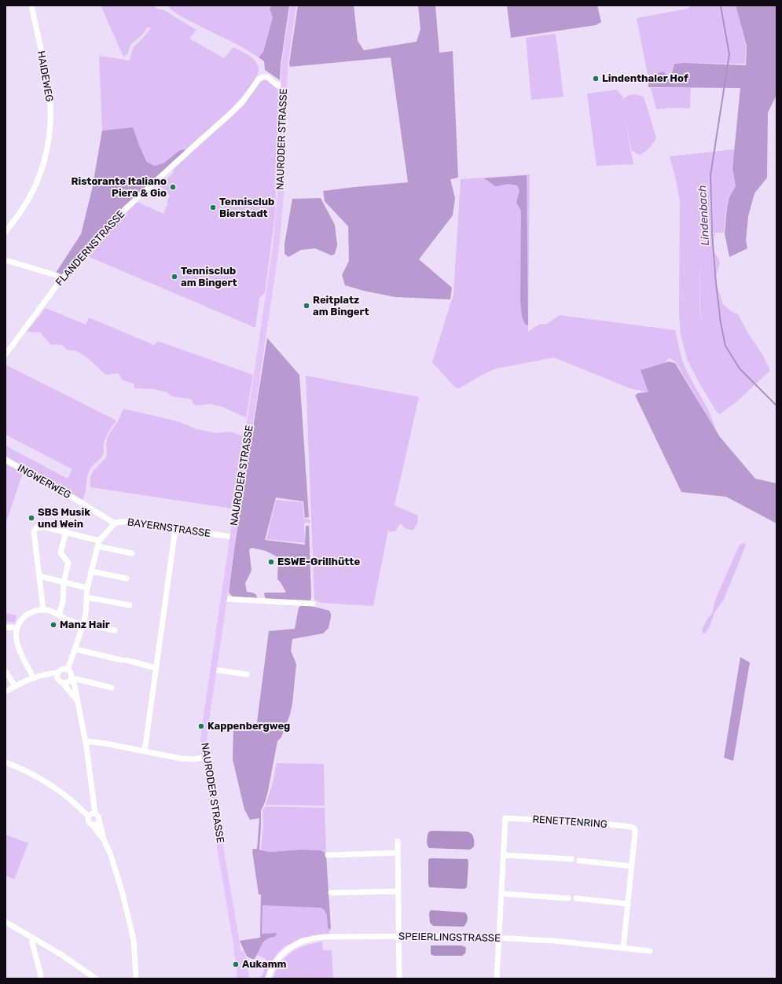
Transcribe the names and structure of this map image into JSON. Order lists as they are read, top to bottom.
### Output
{
  "streets": {
    "main road": ["NAURODER STRASSE"],
    "street": [
      "HAIDEWEG",
      "FLANDERNSTRASSE",
      "INGWERWEG",
      "BAYERNSTRASSE",
      "RENETTENRING",
      "SPEIERLINGSTRASSE"
    ]
  },
  "crossings": [
    ["NAURODER STRASSE", "FLANDERNSTRASSE"],
    ["NAURODER STRASSE", "BAYERNSTRASSE"],
    ["INGWERWEG", "BAYERNSTRASSE"],
    ["RENETTENRING", "SPEIERLINGSTRASSE"]
  ],
  "water": ["Lindenbach"],
  "places": [
    "Lindenthaler Hof",
    "Ristorante Italiano Piera & Gio",
    "Tennisclub Bierstadt",
    "Tennisclub am Bingert",
    "Reitplatz am Bingert",
    "SBS Musik und Wein",
    "ESWE-Grillhütte",
    "Manz Hair",
    "Kappenbergweg",
    "Aukamm"
  ]
}
